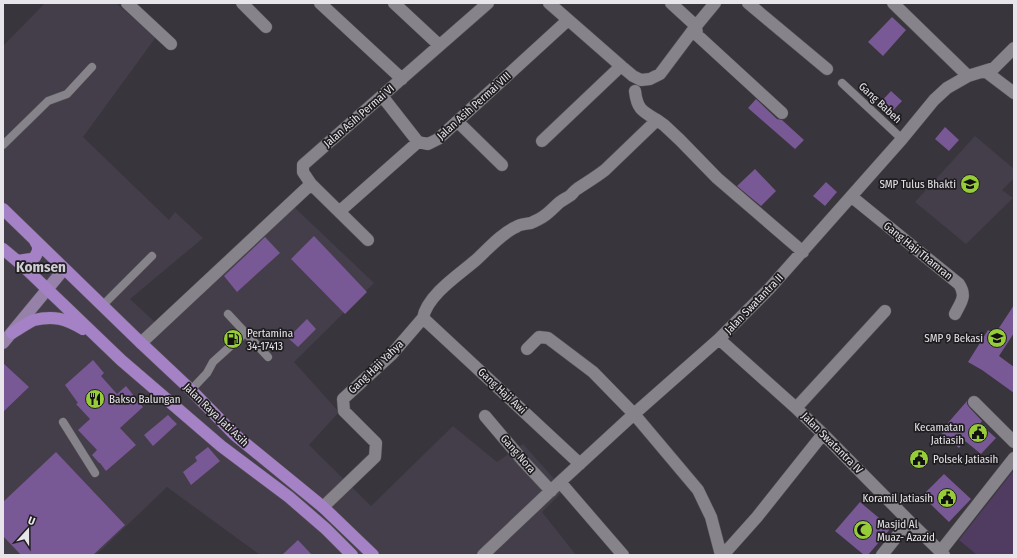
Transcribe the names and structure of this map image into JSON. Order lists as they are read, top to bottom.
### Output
{
  "streets": {
    "main road": ["Jalan Raya Jati Asih"],
    "street": [
      "Jalan Asih Permai VIII",
      "Jalan Asih Permai VI",
      "Gang Haji Thamran",
      "Jalan Swatantra II",
      "Gang Haji Yahya",
      "Gang Haji Awi",
      "Jalan Swatantra IV",
      "Gang Nora"
    ],
    "lane": ["Gang Babeh"]
  },
  "crossings": [
    ["Gang Babeh", "Jalan Swatantra II"],
    ["Gang Haji Thamran", "Jalan Swatantra II"],
    ["Jalan Swatantra II", "Gang Haji Awi"],
    ["Jalan Swatantra II", "Jalan Swatantra IV"],
    ["Jalan Swatantra II", "Gang Nora"],
    ["Gang Haji Yahya", "Gang Haji Awi"],
    ["Gang Haji Yahya", "Jalan Raya Jati Asih"]
  ],
  "districts": ["Komsen"],
  "places": {
    "school or university": ["SMP Tulus Bhakti", "SMP 9 Bekasi"],
    "fuel station": ["Pertamina 34-17413"],
    "restaurant": ["Bakso Balungan"],
    "public building": ["Kecamatan Jatiasih", "Polsek Jatiasih", "Koramil Jatiasih"],
    "mosque": ["Masjid Al Muaz- Azazid"]
  },
  "north": "top"
}
